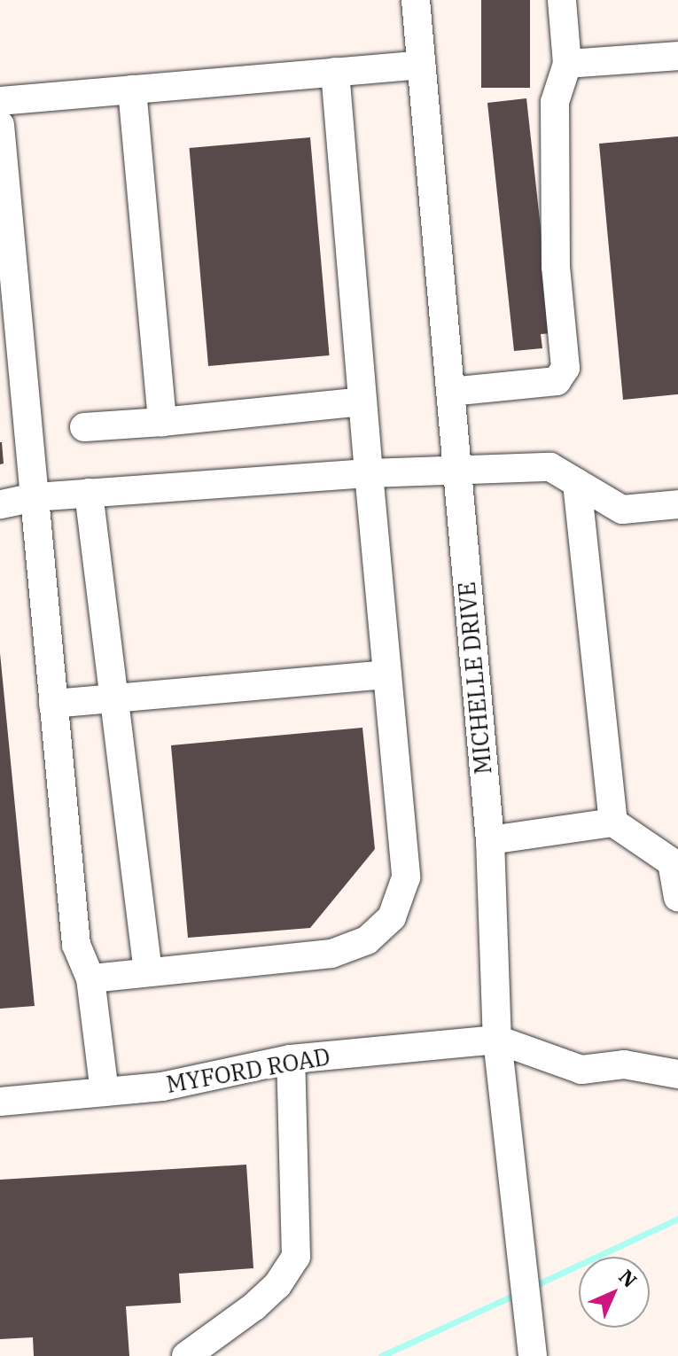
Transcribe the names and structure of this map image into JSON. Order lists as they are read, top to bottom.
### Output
{
  "streets": {
    "street": ["MICHELLE DRIVE", "MYFORD ROAD"]
  },
  "crossings": [
    ["MICHELLE DRIVE", "MYFORD ROAD"]
  ],
  "north": "top right"
}
